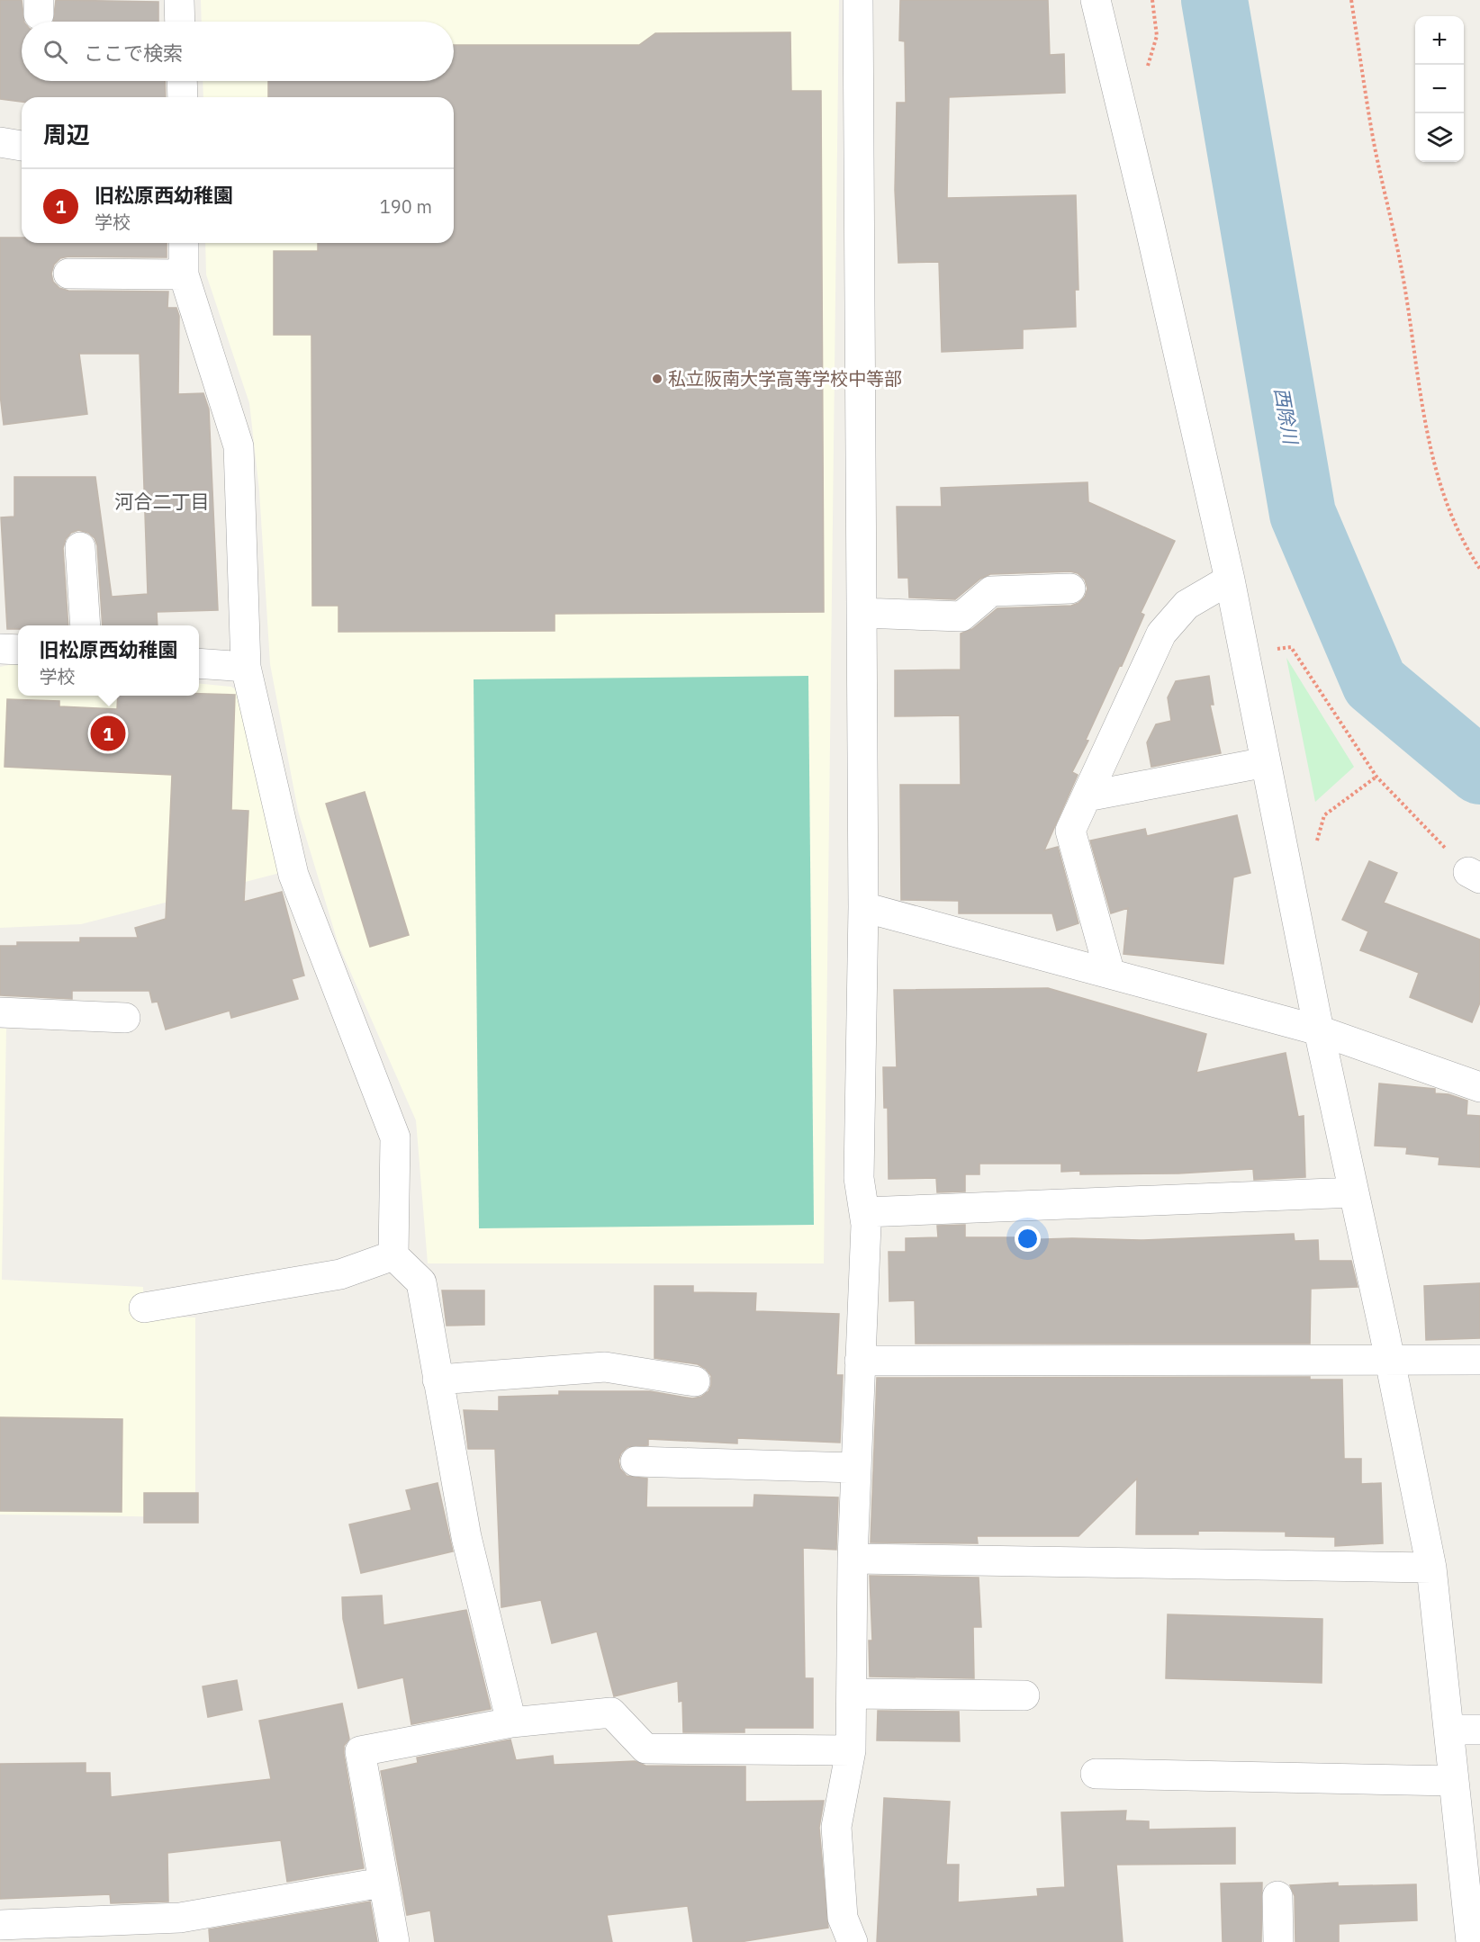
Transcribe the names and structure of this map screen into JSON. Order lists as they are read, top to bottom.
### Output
{
  "districts": ["河合二丁目"],
  "water": ["西除川"],
  "places": ["私立阪南大学高等学校中等部"],
  "page": {
    "map_buttons": ["+", "−"],
    "search": "ここで検索",
    "heading": "周辺",
    "list": [
      {
        "mark": "1",
        "name": "旧松原西幼稚園",
        "note": "学校",
        "value": "190 m"
      }
    ],
    "popup": ["旧松原西幼稚園", "学校"],
    "pins": "1"
  }
}
